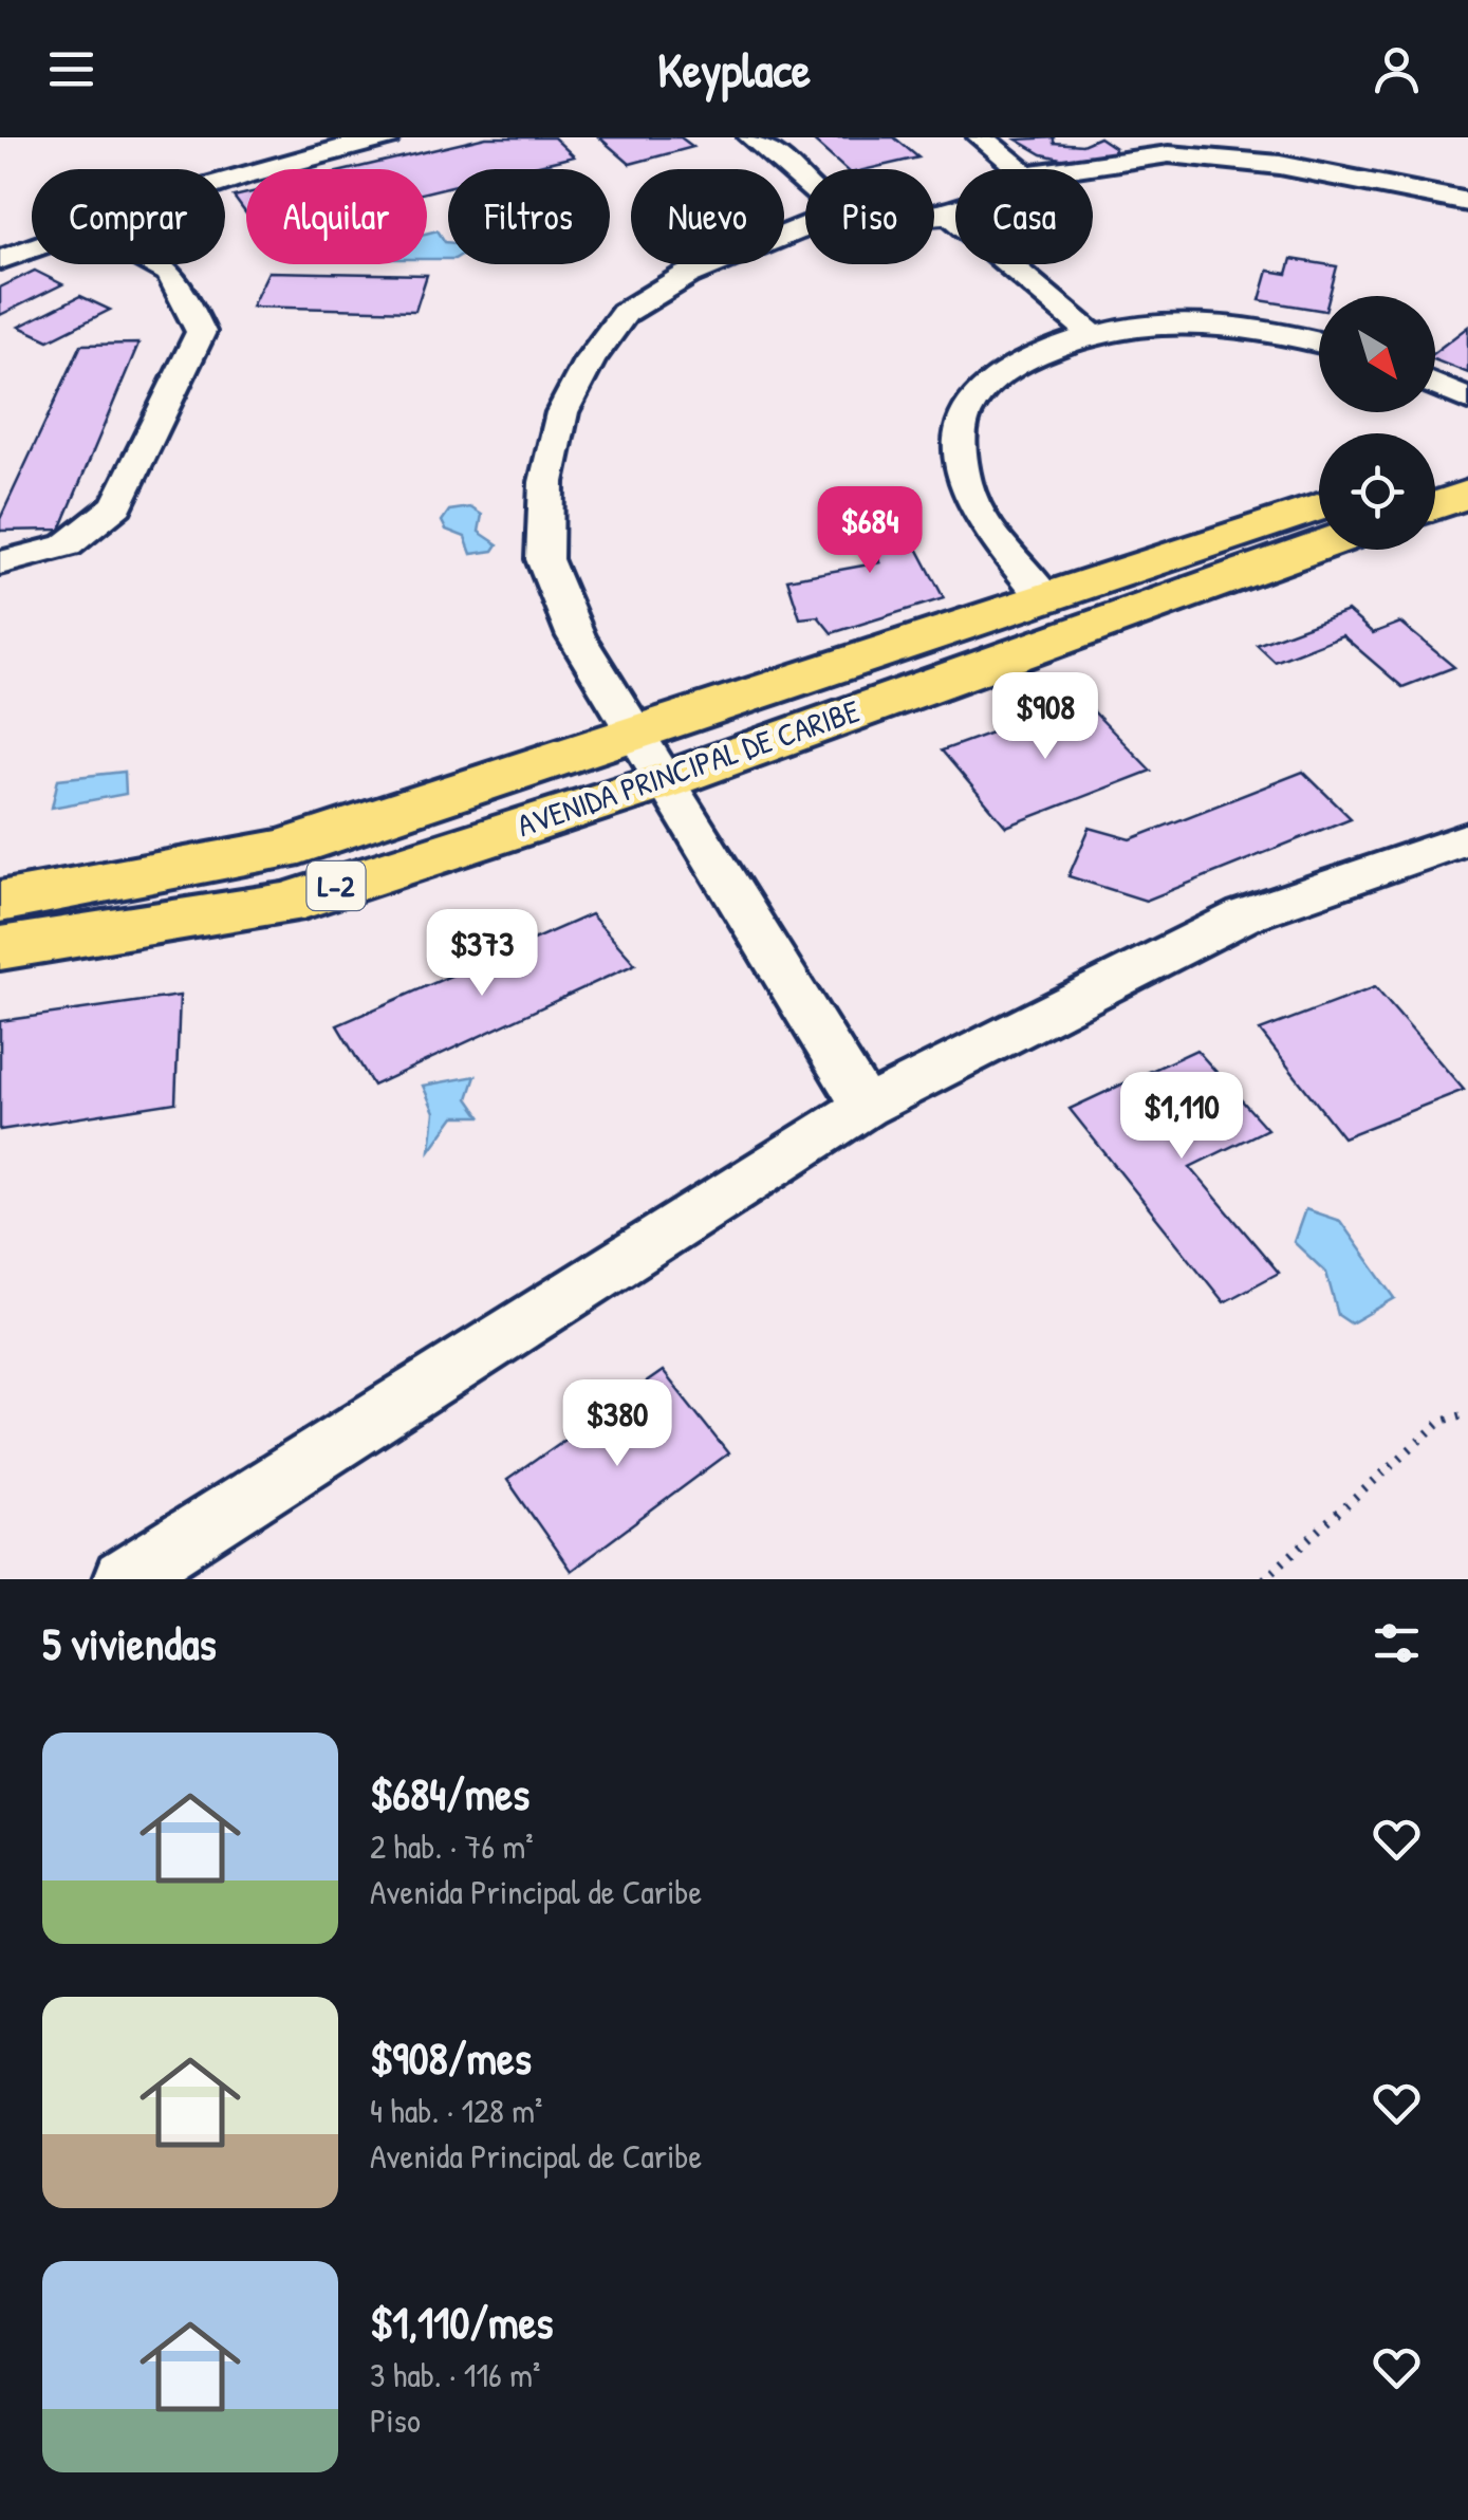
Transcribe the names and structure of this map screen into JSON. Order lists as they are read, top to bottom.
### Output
{
  "streets": {
    "main road": ["AVENIDA PRINCIPAL DE CARIBE", "L-2"]
  },
  "north": "bottom right",
  "page": {
    "header": "Keyplace",
    "chip": [
      "Comprar",
      "Alquilar",
      "Filtros",
      "Nuevo",
      "Piso",
      "Casa"
    ],
    "price": [
      "$684",
      "$908",
      "$373",
      "$1,110",
      "$380"
    ],
    "heading": "5 viviendas",
    "list": [
      {
        "name": "$684/mes",
        "note": "2 hab. · 76 m² · Avenida Principal de Caribe"
      },
      {
        "name": "$908/mes",
        "note": "4 hab. · 128 m² · Avenida Principal de Caribe"
      },
      {
        "name": "$1,110/mes",
        "note": "3 hab. · 116 m² · Piso"
      }
    ]
  }
}
